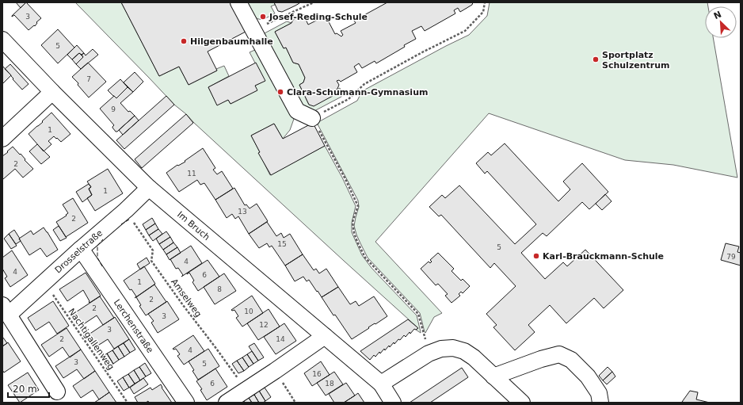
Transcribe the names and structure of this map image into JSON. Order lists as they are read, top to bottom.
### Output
{
  "streets": {
    "street": ["Im Bruch", "Drosselstraße", "Lerchenstraße"],
    "path": ["Amselweg", "Nachtigallenweg"]
  },
  "crossings": [
    ["Im Bruch", "Drosselstraße"],
    ["Drosselstraße", "Amselweg"],
    ["Drosselstraße", "Lerchenstraße"],
    ["Drosselstraße", "Nachtigallenweg"]
  ],
  "places": [
    "Josef-Reding-Schule",
    "Hilgenbaumhalle",
    "Sportplatz Schulzentrum",
    "Clara-Schumann-Gymnasium",
    "Karl-Brauckmann-Schule"
  ],
  "house_numbers": [
    "3",
    "5",
    "7",
    "9",
    "1",
    "2",
    "11",
    "1",
    "13",
    "2",
    "15",
    "5",
    "79",
    "4",
    "4",
    "6",
    "1",
    "8",
    "2",
    "2",
    "10",
    "3",
    "12",
    "3",
    "2",
    "14",
    "4",
    "3",
    "5",
    "16",
    "6",
    "18"
  ],
  "scale_bar": "20 m",
  "north": "top left"
}
